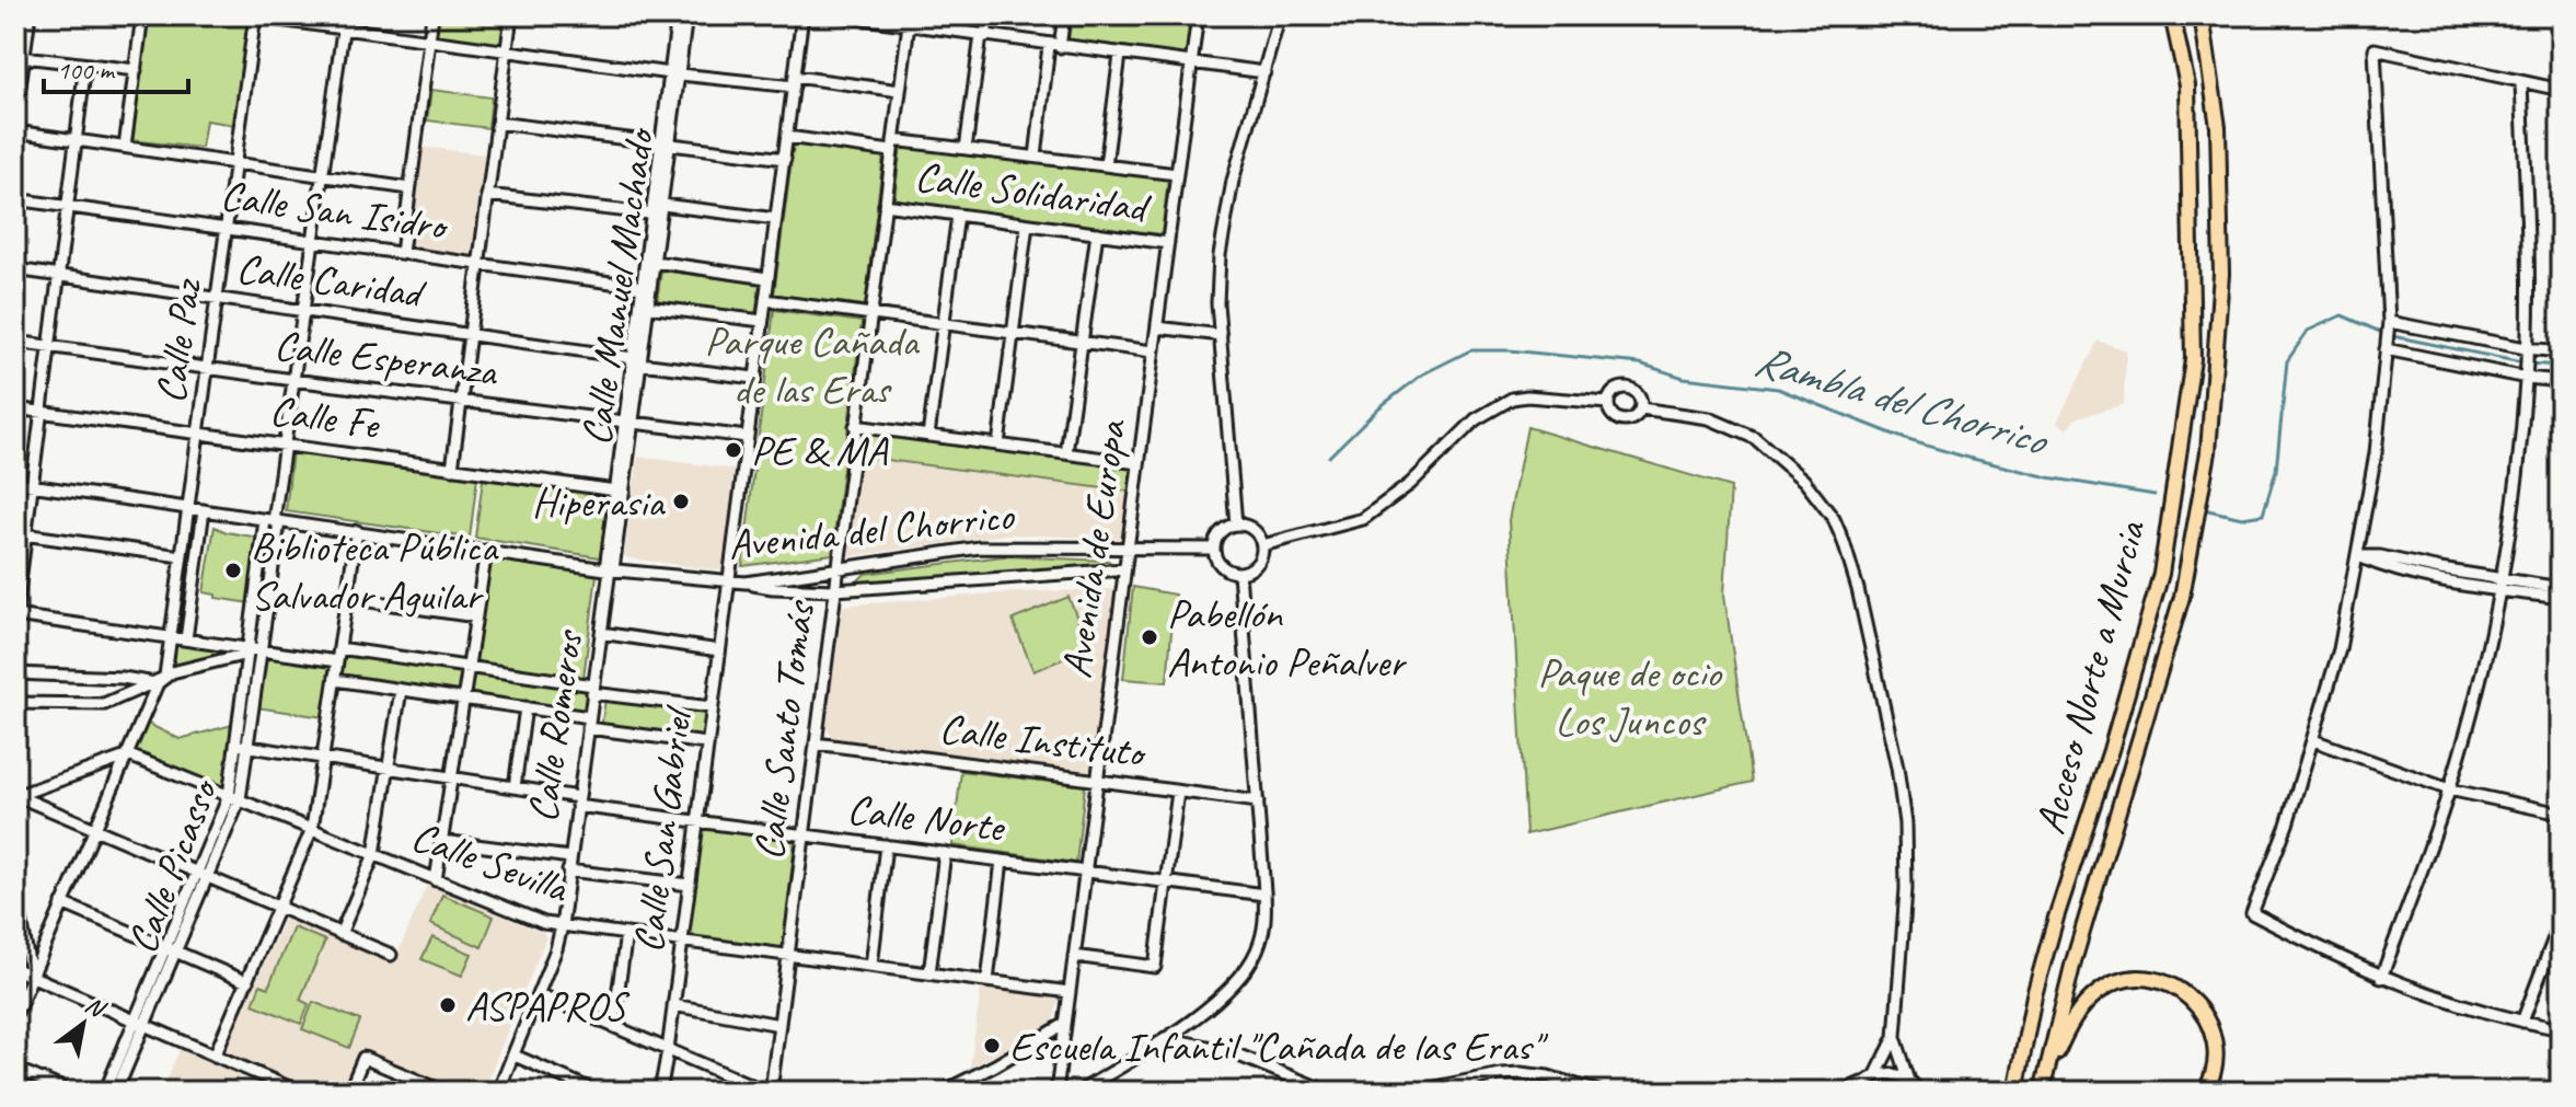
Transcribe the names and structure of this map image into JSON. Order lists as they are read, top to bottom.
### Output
{
  "streets": {
    "highway": ["Acceso Norte a Murcia"],
    "street": [
      "Calle Solidaridad",
      "Calle San Isidro",
      "Calle Caridad",
      "Calle Manuel Machado",
      "Calle Paz",
      "Calle Esperanza",
      "Calle Fe",
      "Avenida del Chorrico",
      "Avenida de Europa",
      "Calle Romeros",
      "Calle Santo Tomás",
      "Calle Instituto",
      "Calle Norte",
      "Calle San Gabriel",
      "Calle Sevilla",
      "Calle Picasso"
    ]
  },
  "crossings": [
    ["Calle Solidaridad", "Avenida de Europa"],
    ["Calle Solidaridad", "Calle Santo Tomás"],
    ["Calle San Isidro", "Calle Manuel Machado"],
    ["Calle San Isidro", "Calle Paz"],
    ["Calle Caridad", "Calle Manuel Machado"],
    ["Calle Caridad", "Calle Paz"],
    ["Calle Caridad", "Calle San Gabriel"],
    ["Calle Manuel Machado", "Calle Esperanza"],
    ["Calle Manuel Machado", "Calle Fe"],
    ["Calle Manuel Machado", "Avenida del Chorrico"],
    ["Calle Manuel Machado", "Calle Romeros"],
    ["Calle Paz", "Calle Esperanza"],
    ["Calle Paz", "Calle Fe"],
    ["Calle Paz", "Avenida del Chorrico"],
    ["Calle Esperanza", "Calle San Gabriel"],
    ["Avenida del Chorrico", "Avenida de Europa"],
    ["Avenida del Chorrico", "Calle Romeros"],
    ["Avenida del Chorrico", "Calle Santo Tomás"],
    ["Avenida del Chorrico", "Calle San Gabriel"],
    ["Avenida del Chorrico", "Calle Picasso"],
    ["Avenida de Europa", "Calle Instituto"],
    ["Avenida de Europa", "Calle Norte"],
    ["Avenida de Europa", "Calle Sevilla"],
    ["Calle Romeros", "Calle Norte"],
    ["Calle Romeros", "Calle Sevilla"],
    ["Calle Santo Tomás", "Calle Instituto"],
    ["Calle Santo Tomás", "Calle Norte"],
    ["Calle Santo Tomás", "Calle Sevilla"],
    ["Calle Norte", "Calle San Gabriel"],
    ["Calle Norte", "Calle Picasso"],
    ["Calle San Gabriel", "Calle Sevilla"],
    ["Calle Sevilla", "Calle Picasso"]
  ],
  "water": ["Rambla del Chorrico"],
  "parks": ["Parque Cañada de las Eras", "Paque de ocio Los Juncos"],
  "places": [
    "PE & MA",
    "Hiperasia",
    "Biblioteca Pública Salvador Aguilar",
    "Pabellón Antonio Peñalver",
    "ASPAPROS",
    "Escuela Infantil \"Cañada de las Eras\""
  ],
  "scale_bar": "100 m",
  "north": "top right"
}
